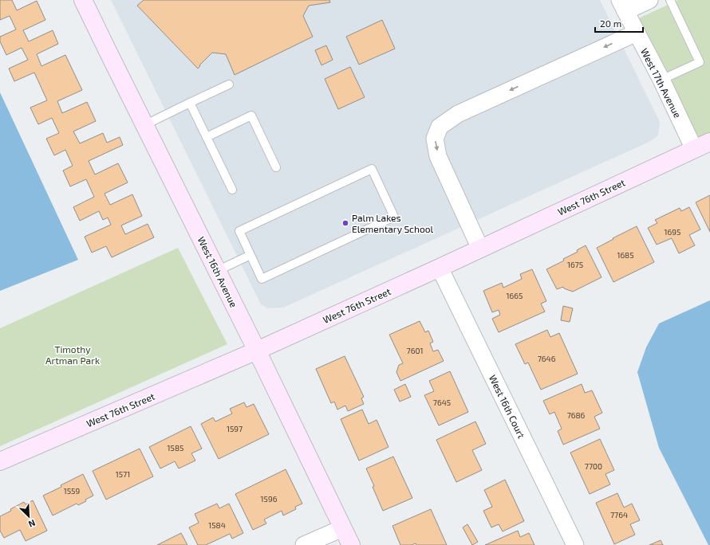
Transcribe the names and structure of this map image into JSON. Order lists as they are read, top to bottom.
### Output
{
  "streets": {
    "street": [
      "West 17th Avenue",
      "West 76th Street",
      "West 16th Avenue",
      "West 16th Court"
    ]
  },
  "crossings": [
    ["West 17th Avenue", "West 76th Street"],
    ["West 76th Street", "West 16th Avenue"],
    ["West 76th Street", "West 16th Court"]
  ],
  "parks": ["Timothy Artman Park"],
  "places": ["Palm Lakes Elementary School"],
  "house_numbers": [
    "1695",
    "1685",
    "1675",
    "1665",
    "7601",
    "7646",
    "7645",
    "7686",
    "1597",
    "1585",
    "7700",
    "1571",
    "1559",
    "1596",
    "7764",
    "1584"
  ],
  "scale_bar": "20 m",
  "north": "bottom right"
}
